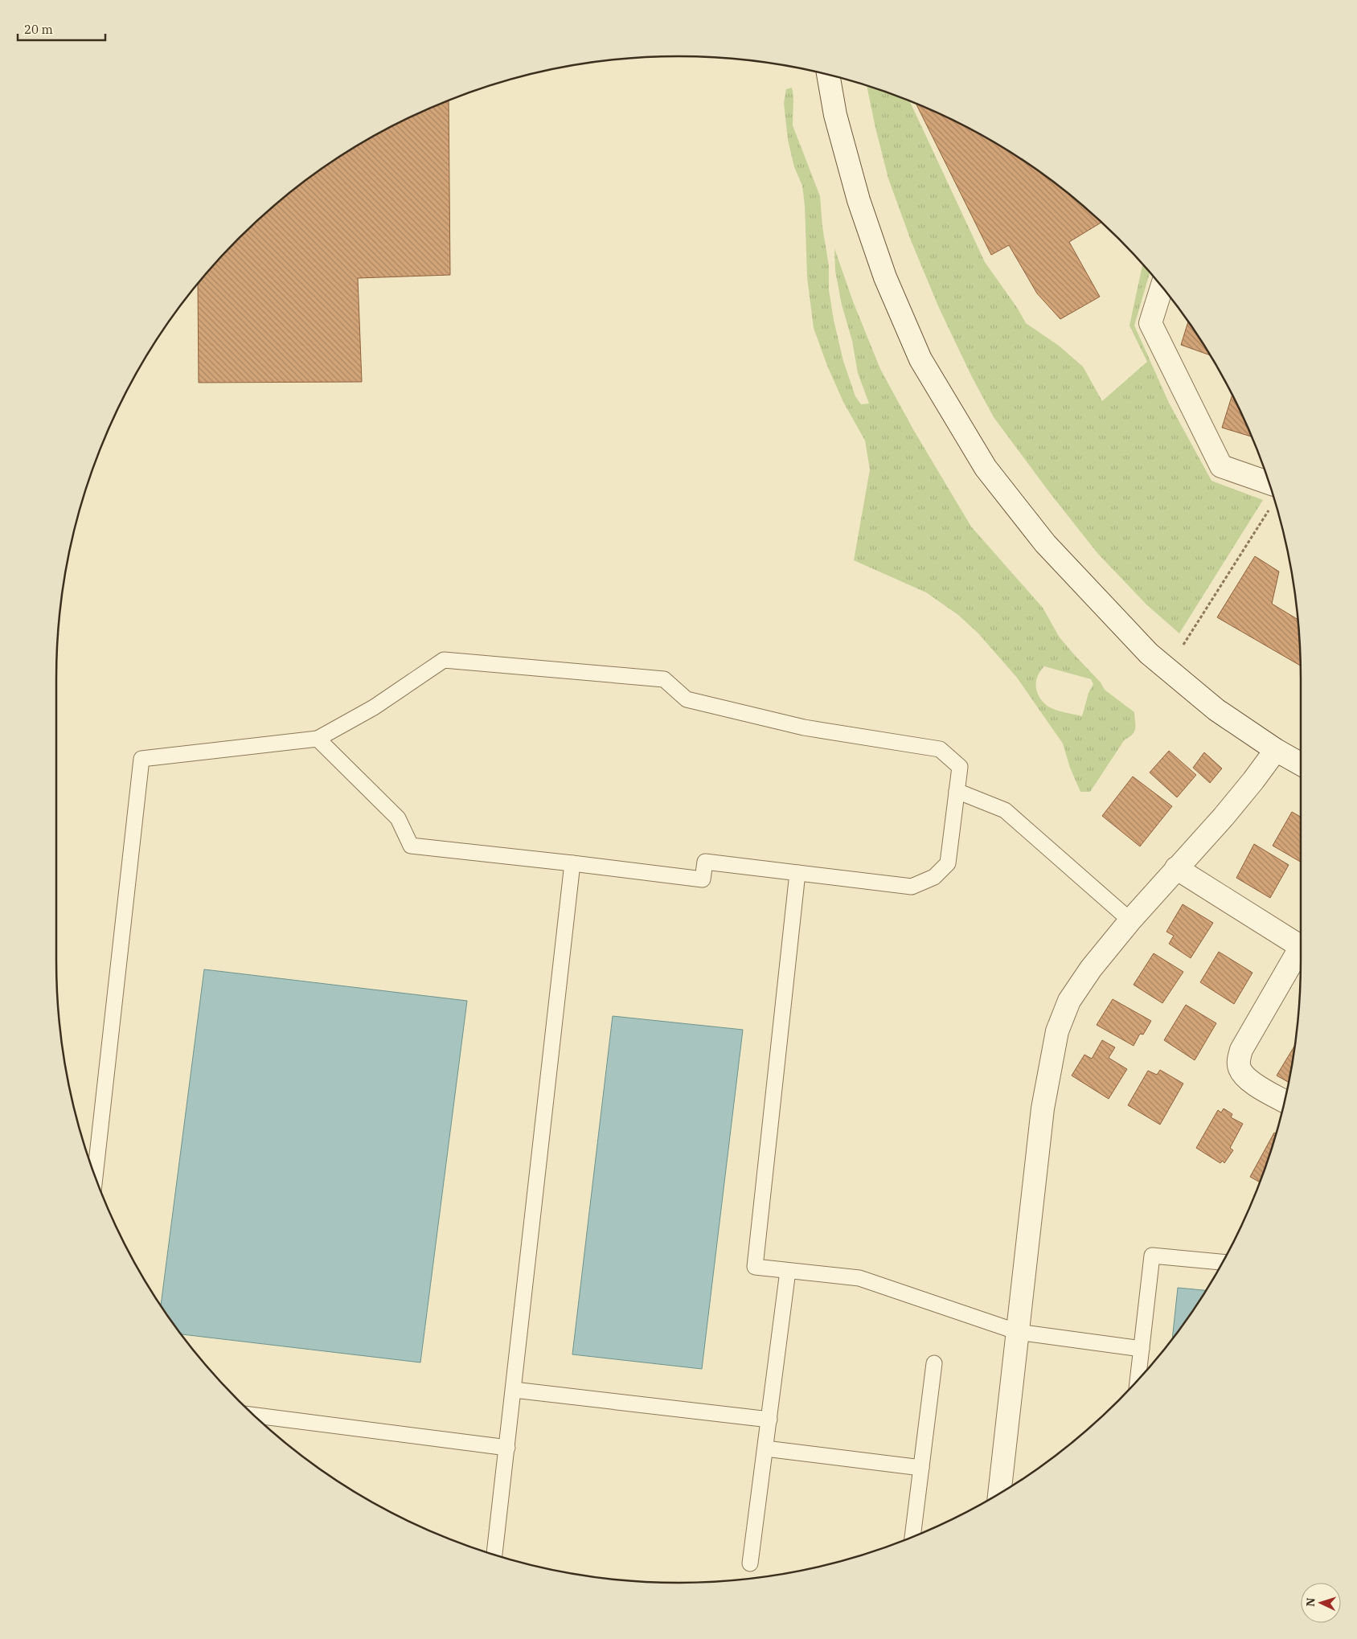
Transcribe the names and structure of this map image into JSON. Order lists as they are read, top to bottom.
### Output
{
  "scale_bar": "20 m",
  "north": "left"
}
